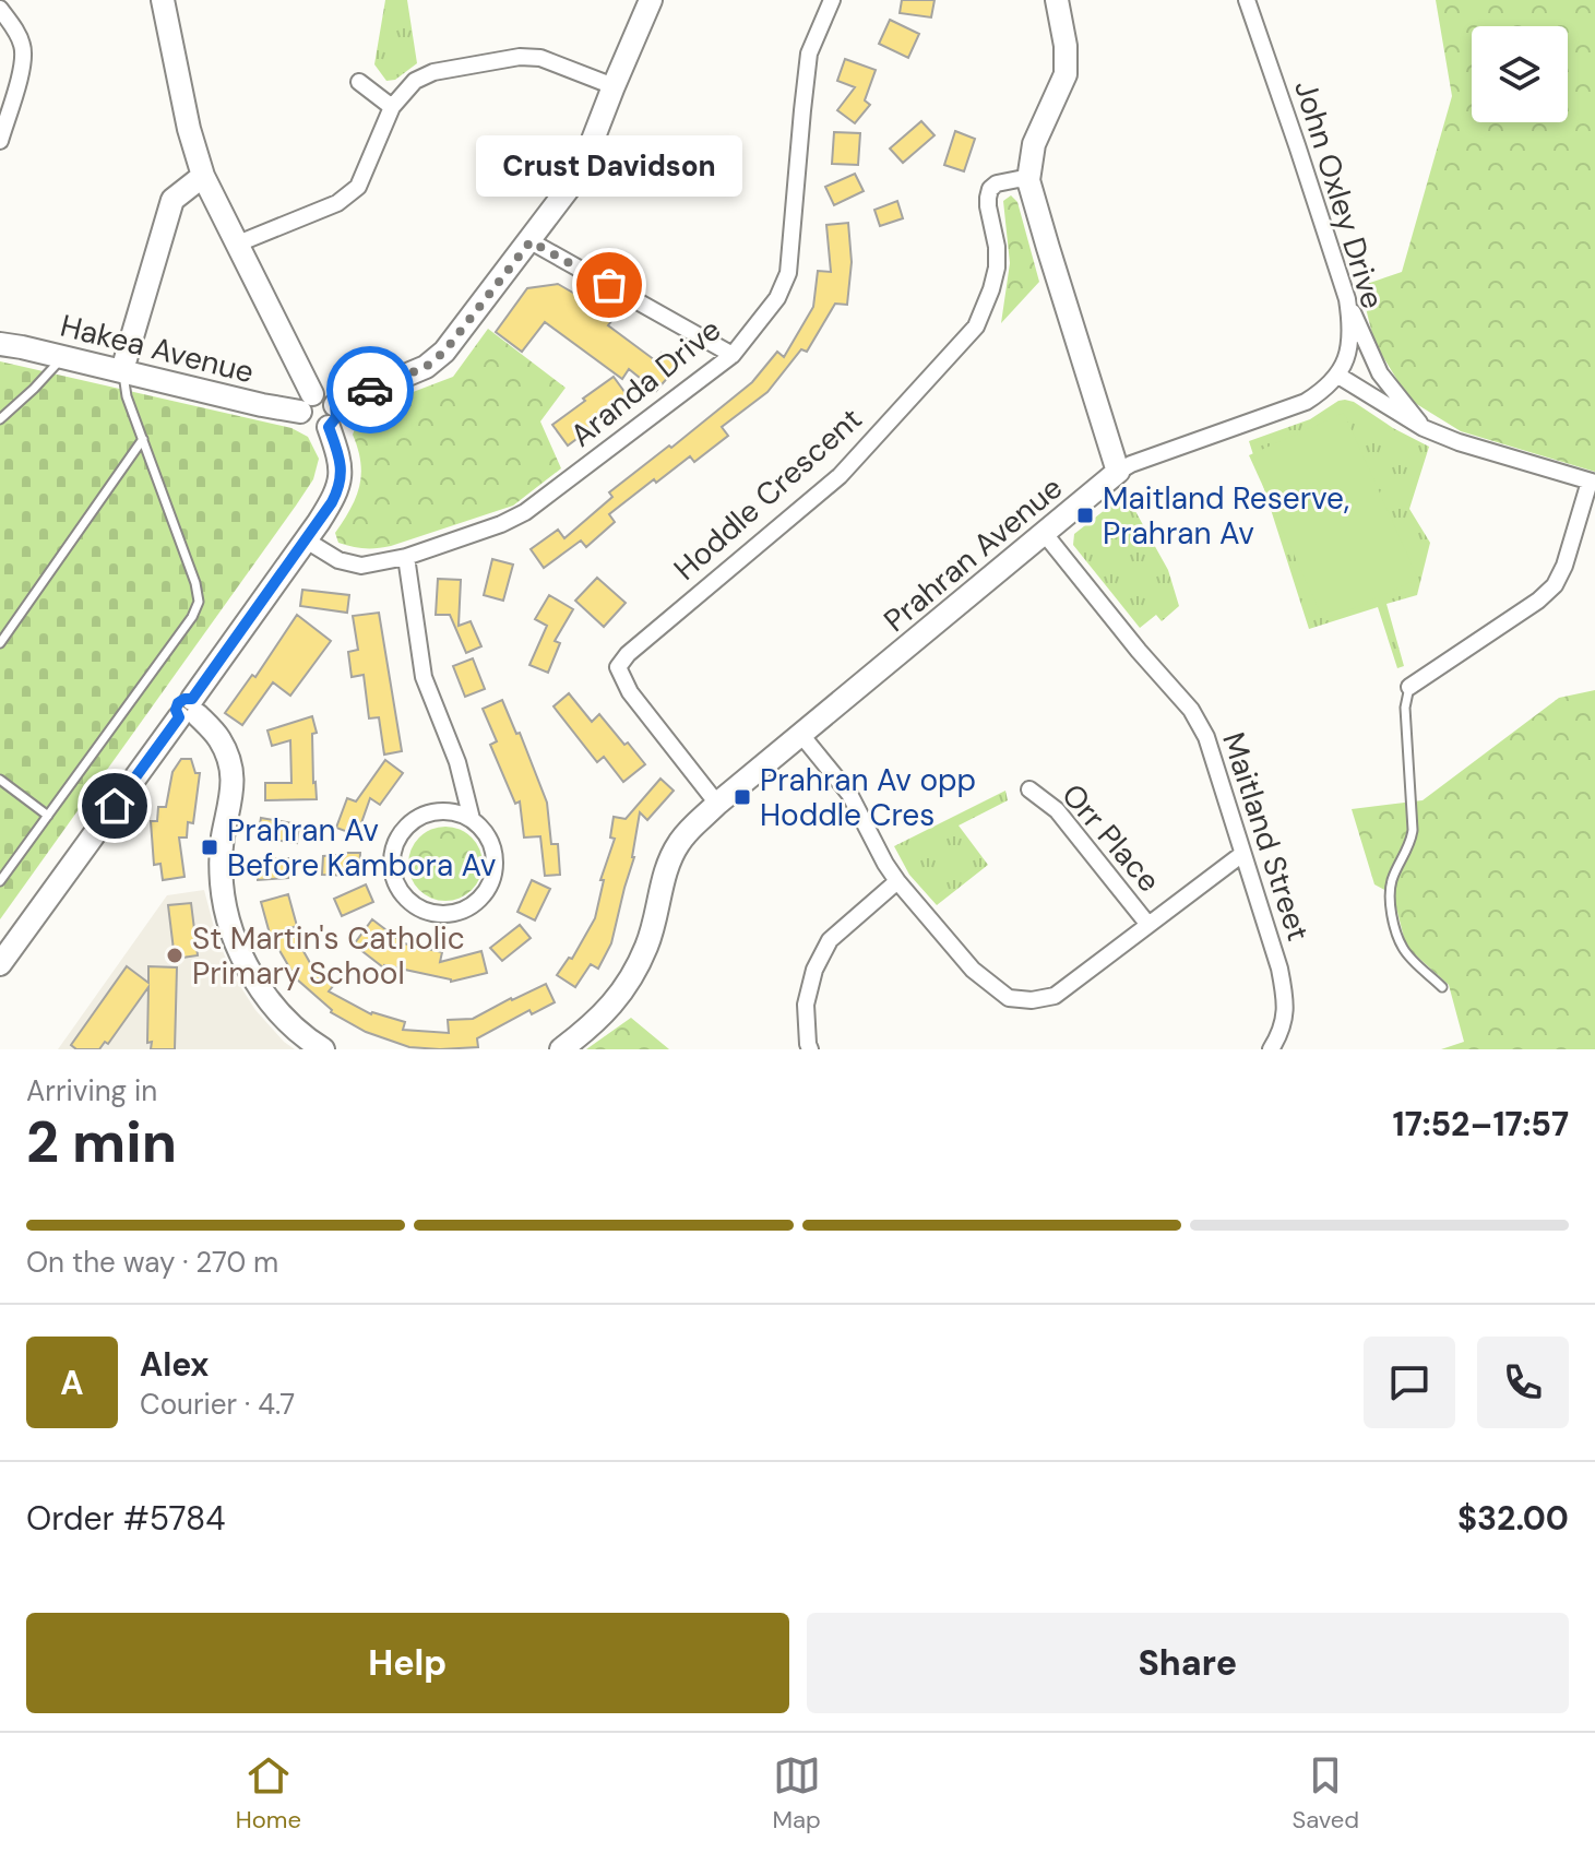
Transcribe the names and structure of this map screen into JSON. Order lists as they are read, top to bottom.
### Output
{
  "streets": {
    "street": [
      "John Oxley Drive",
      "Hakea Avenue",
      "Aranda Drive",
      "Hoddle Crescent",
      "Prahran Avenue",
      "Maitland Street",
      "Orr Place"
    ]
  },
  "crossings": [
    ["Hoddle Crescent", "Prahran Avenue"],
    ["Prahran Avenue", "Maitland Street"]
  ],
  "places": {
    "other": ["Crust Davidson", "St Martin's Catholic Primary School"],
    "transit": ["Maitland Reserve, Prahran Av", "Prahran Av opp Hoddle Cres", "Prahran Av Before Kambora Av"]
  },
  "page": {
    "bubble": "Crust Davidson",
    "heading": ["2 min", "Arriving in", "17:52–17:57"],
    "panel": [
      "Alex",
      "Courier · 4.7",
      "Order #5784",
      "$32.00"
    ],
    "bar": "On the way · 270 m",
    "round": "A",
    "buttons": ["Help", "Share"],
    "tabs": ["Home", "Map", "Saved"]
  }
}
